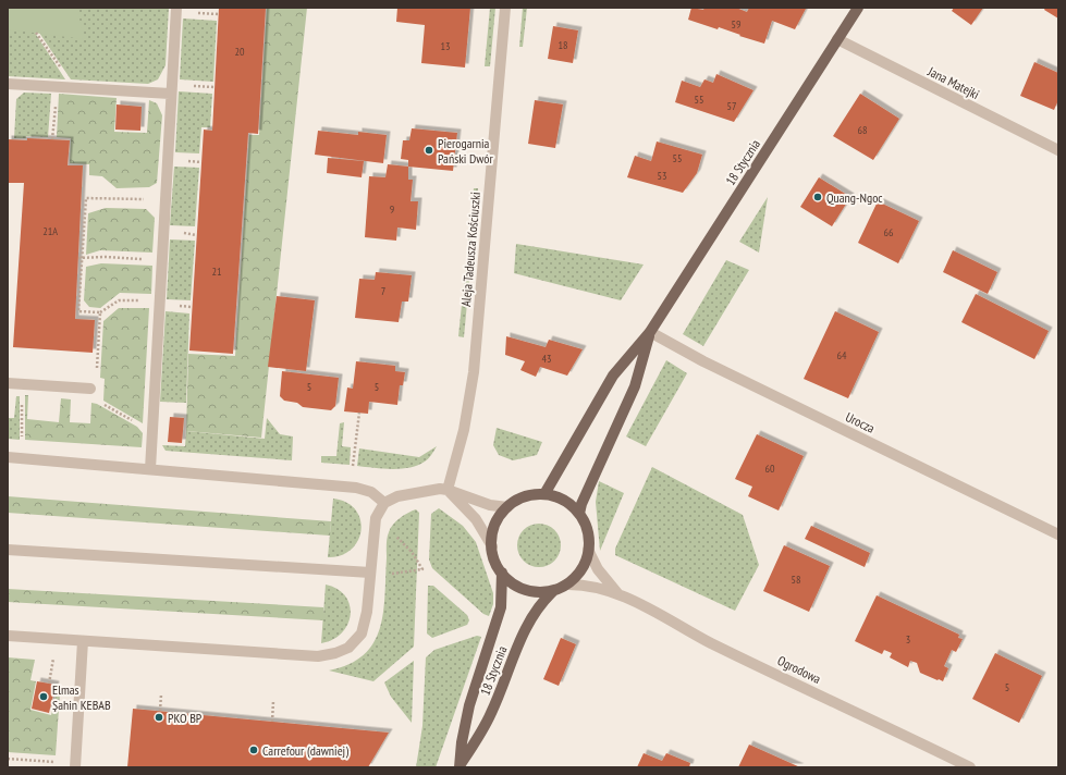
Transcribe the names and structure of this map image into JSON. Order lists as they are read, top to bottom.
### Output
{
  "streets": {
    "main road": ["18 Stycznia"],
    "street": [
      "Jana Matejki",
      "Aleja Tadeusza Kościuszki",
      "Urocza",
      "Ogrodowa"
    ]
  },
  "crossings": [
    ["Jana Matejki", "18 Stycznia"],
    ["18 Stycznia", "Urocza"],
    ["18 Stycznia", "Ogrodowa"]
  ],
  "places": [
    "Pierogarnia Pański Dwór",
    "Quang-Ngoc",
    "Elmas Şahin KEBAB",
    "PKO BP",
    "Carrefour (dawniej)"
  ],
  "house_numbers": [
    "59",
    "18",
    "13",
    "20",
    "55",
    "57",
    "68",
    "55",
    "53",
    "9",
    "21A",
    "66",
    "21",
    "7",
    "64",
    "43",
    "5",
    "5",
    "60",
    "58",
    "3",
    "5"
  ]
}
